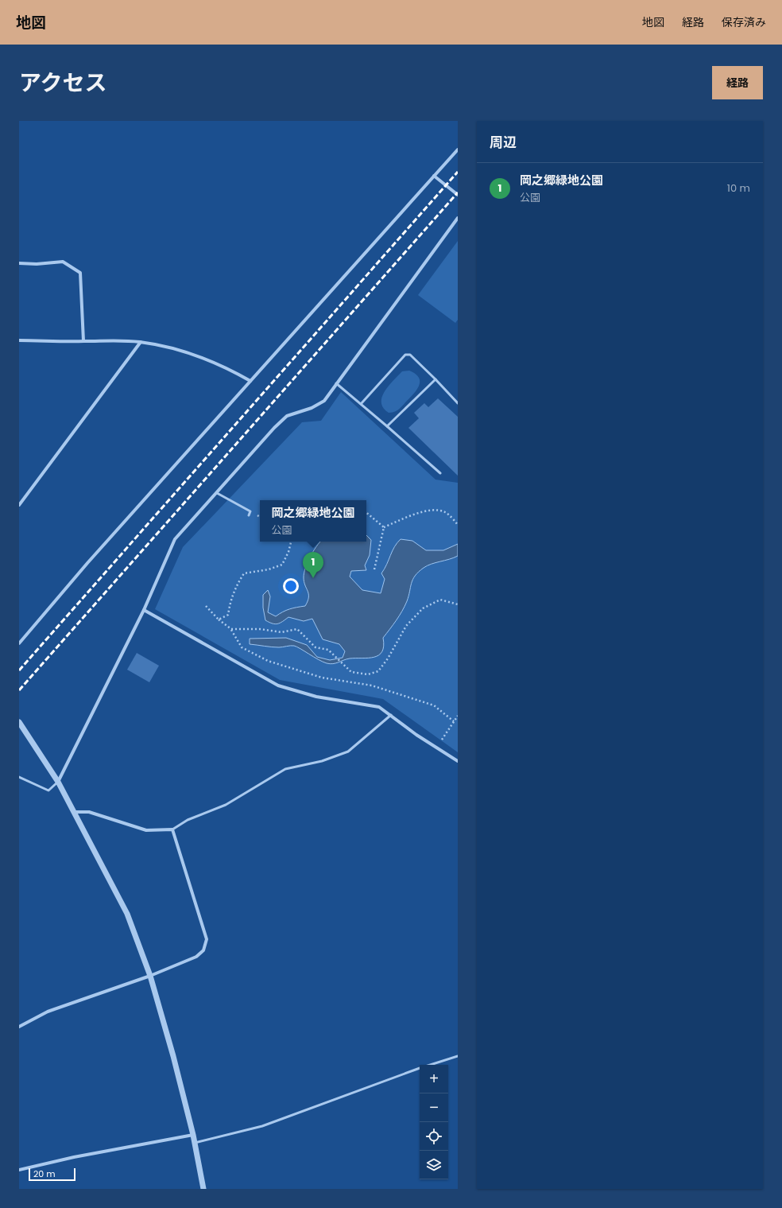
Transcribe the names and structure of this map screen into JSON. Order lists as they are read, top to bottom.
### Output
{
  "scale_bar": "20 m",
  "page": {
    "header": "地図",
    "nav": ["地図", "経路", "保存済み"],
    "title": "アクセス",
    "buttons": "経路",
    "heading": "周辺",
    "list": [
      {
        "mark": "1",
        "name": "岡之郷緑地公園",
        "note": "公園",
        "value": "10 m"
      }
    ],
    "popup": ["岡之郷緑地公園", "公園"],
    "pins": "1",
    "map_buttons": ["+", "−"],
    "scale": "20 m"
  }
}
